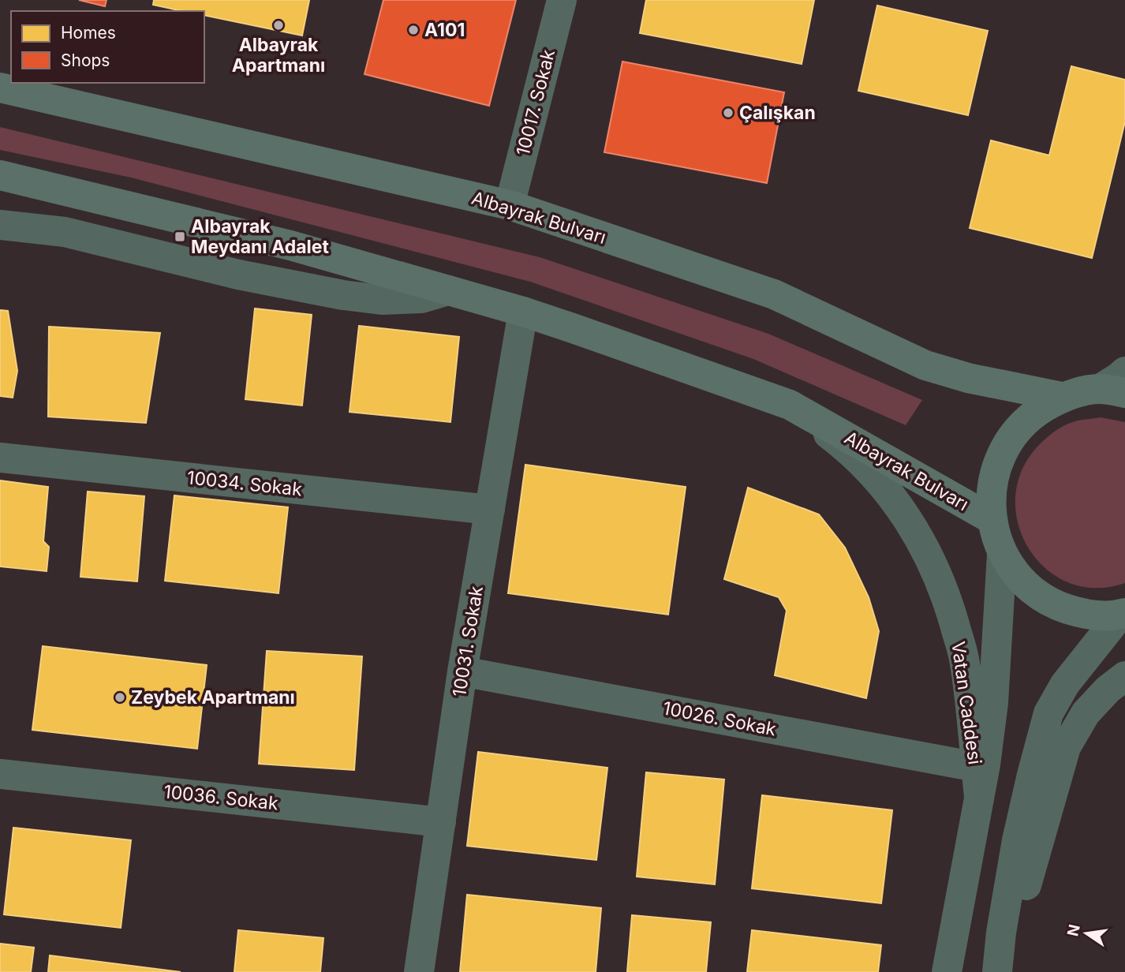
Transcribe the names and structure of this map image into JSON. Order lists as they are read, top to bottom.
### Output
{
  "streets": {
    "main road": ["Albayrak Bulvarı"],
    "street": [
      "10017. Sokak",
      "10034. Sokak",
      "10031. Sokak",
      "Vatan Caddesi",
      "10026. Sokak",
      "10036. Sokak"
    ]
  },
  "crossings": [
    ["10017. Sokak", "Albayrak Bulvarı"],
    ["Albayrak Bulvarı", "10031. Sokak"],
    ["Albayrak Bulvarı", "Vatan Caddesi"],
    ["10034. Sokak", "10031. Sokak"],
    ["10031. Sokak", "10026. Sokak"],
    ["10031. Sokak", "10036. Sokak"],
    ["Vatan Caddesi", "10026. Sokak"]
  ],
  "places": {
    "other": [
      "Albayrak Apartmanı",
      "A101",
      "Çalışkan",
      "Zeybek Apartmanı"
    ],
    "transit": ["Albayrak Meydanı Adalet"]
  },
  "legend": ["Homes", "Shops"],
  "north": "left"
}
